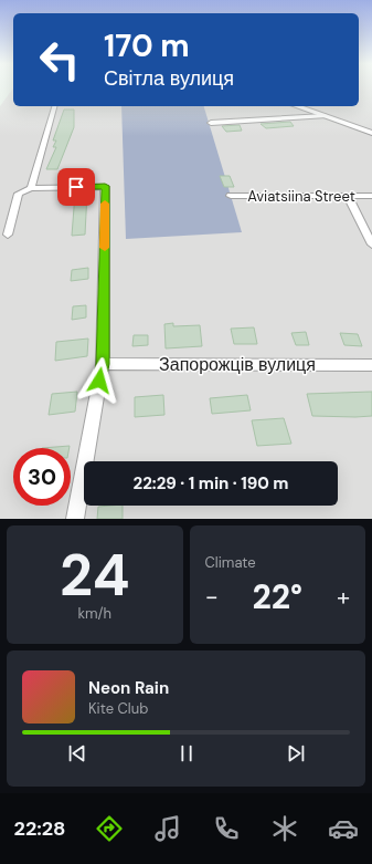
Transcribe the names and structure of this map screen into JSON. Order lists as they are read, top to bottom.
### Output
{
  "streets": {
    "street": ["Aviatsiina Street", "Запорожців вулиця"]
  },
  "page": {
    "turn": ["170 m", "Світла вулиця"],
    "limit": "30",
    "trip": "22:29 · 1 min · 190 m",
    "tile": [
      ["24", "km/h"],
      "Climate"
    ],
    "heat": ["−", "22°", "+"],
    "song": ["Neon Rain", "Kite Club"],
    "tabs": "22:28"
  }
}
